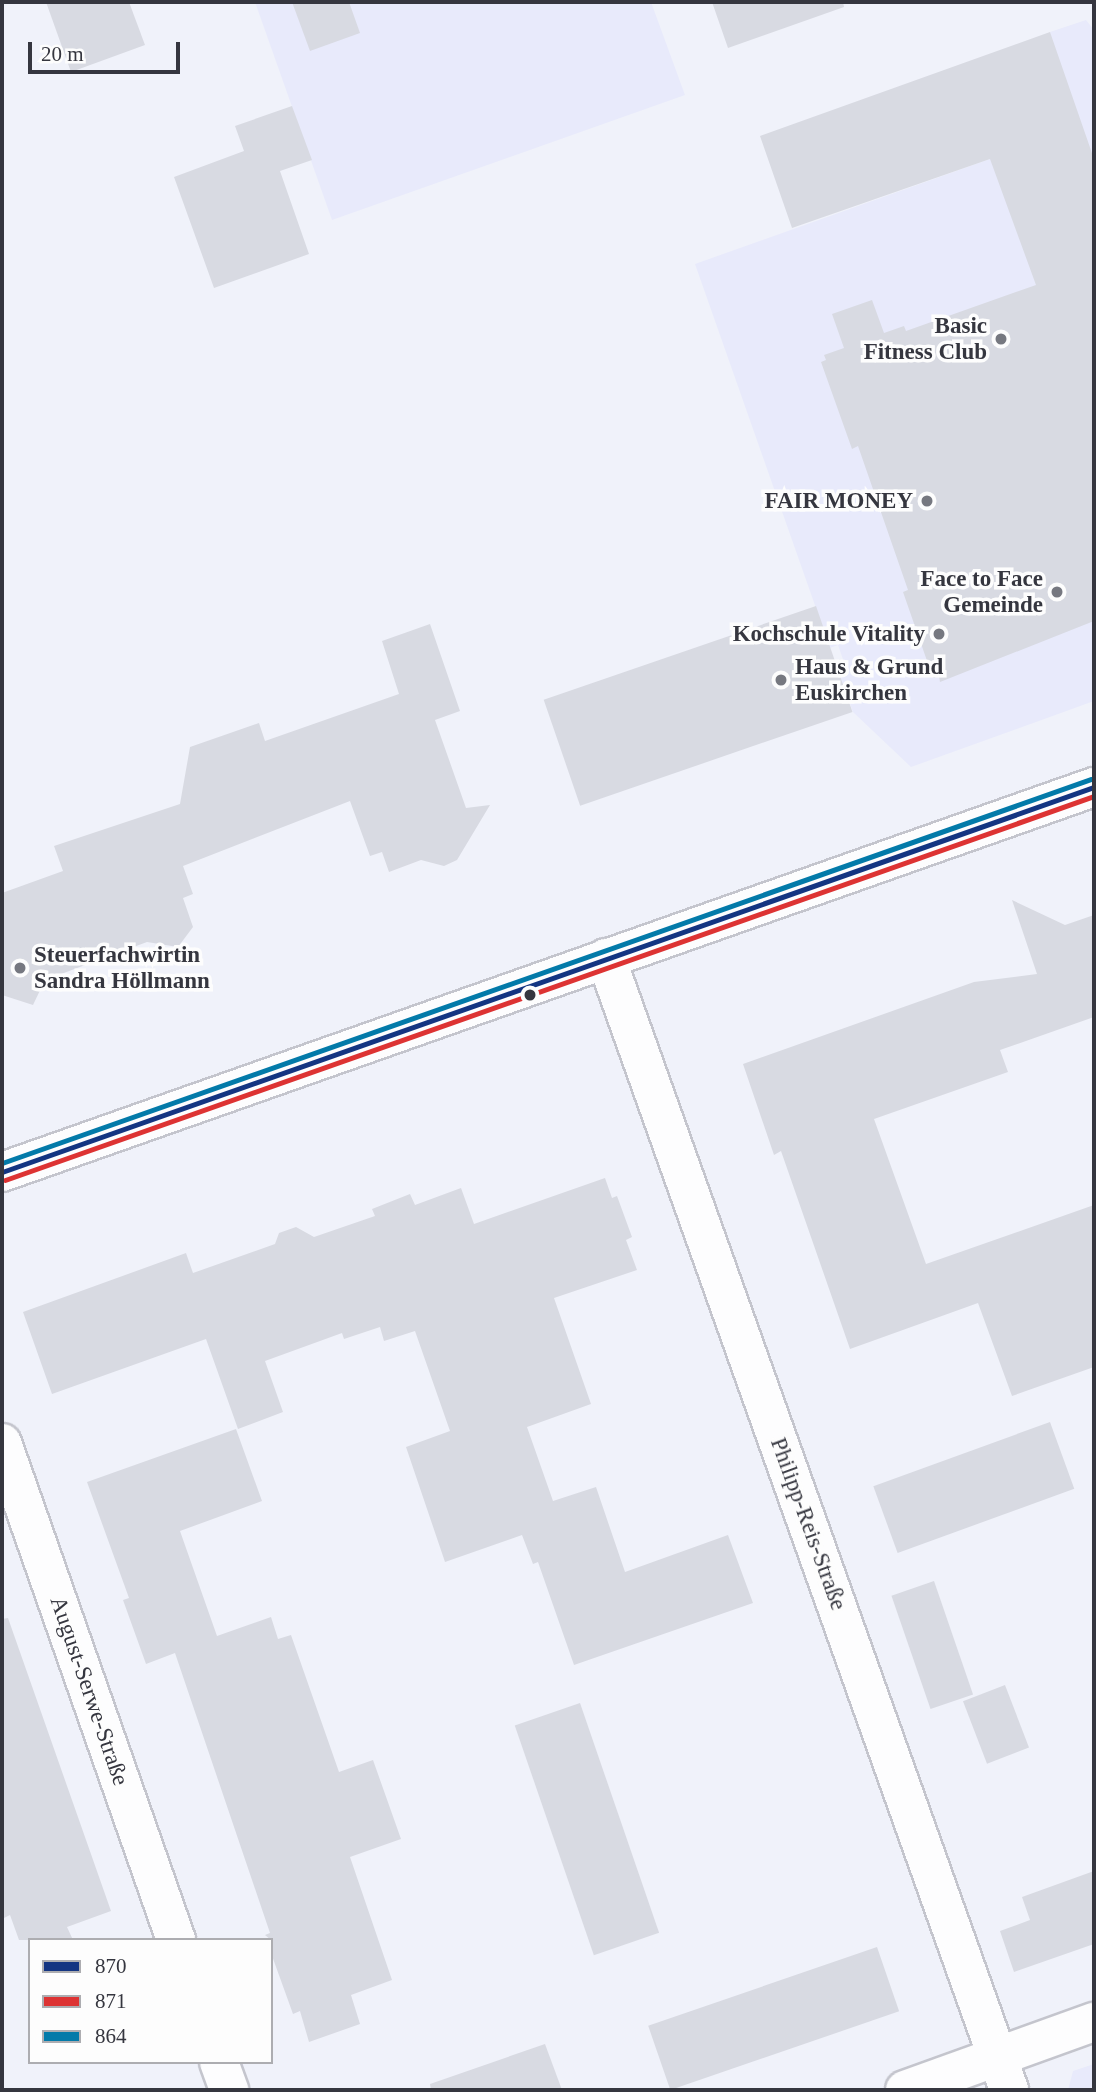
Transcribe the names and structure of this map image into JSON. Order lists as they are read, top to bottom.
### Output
{
  "streets": {
    "street": ["Philipp-Reis-Straße", "August-Serwe-Straße"]
  },
  "places": [
    "Basic Fitness Club",
    "FAIR MONEY",
    "Face to Face Gemeinde",
    "Kochschule Vitality",
    "Haus & Grund Euskirchen",
    "Steuerfachwirtin Sandra Höllmann"
  ],
  "lines": ["transit line 864", "transit line 870", "transit line 871"],
  "legend": ["870", "871", "864"],
  "scale_bar": "20 m"
}
